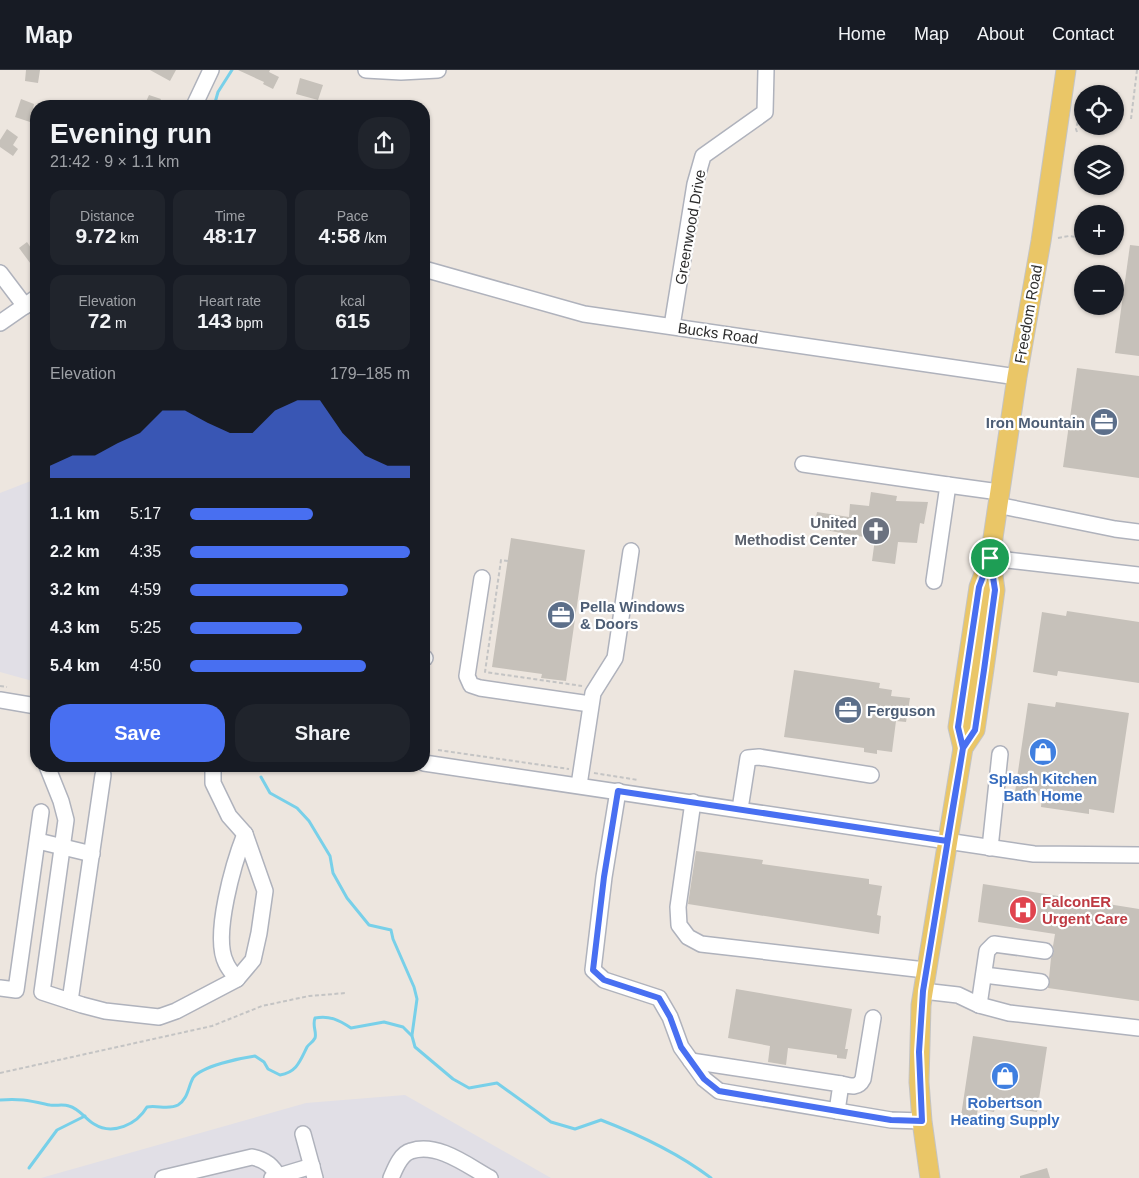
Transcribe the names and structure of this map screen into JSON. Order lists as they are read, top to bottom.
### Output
{
  "streets": {
    "main road": ["Freedom Road"],
    "street": ["Greenwood Drive", "Bucks Road"]
  },
  "crossings": [
    ["Greenwood Drive", "Bucks Road"],
    ["Freedom Road", "Bucks Road"]
  ],
  "places": {
    "office": ["Iron Mountain", "Pella Windows & Doors", "Ferguson"],
    "church": ["United Methodist Center"],
    "shop": ["Splash Kitchen Bath Home", "Robertson Heating Supply"],
    "hospital": ["FalconER Urgent Care"]
  },
  "page": {
    "header": "Map",
    "nav": [
      "Home",
      "Map",
      "About",
      "Contact"
    ],
    "map_buttons": ["+", "−"],
    "heading": ["Evening run", "21:42 · 9 × 1.1 km"],
    "stats": [
      ["Distance", "9.72 km"],
      ["Time", "48:17"],
      ["Pace", "4:58 /km"],
      ["Elevation", "72 m"],
      ["Heart rate", "143 bpm"],
      ["kcal", "615"]
    ],
    "chart": ["Elevation", "179–185 m"],
    "list": [
      {
        "name": "1.1 km",
        "note": "5:17"
      },
      {
        "name": "2.2 km",
        "note": "4:35"
      },
      {
        "name": "3.2 km",
        "note": "4:59"
      },
      {
        "name": "4.3 km",
        "note": "5:25"
      },
      {
        "name": "5.4 km",
        "note": "4:50"
      }
    ],
    "buttons": ["Save", "Share"]
  }
}
